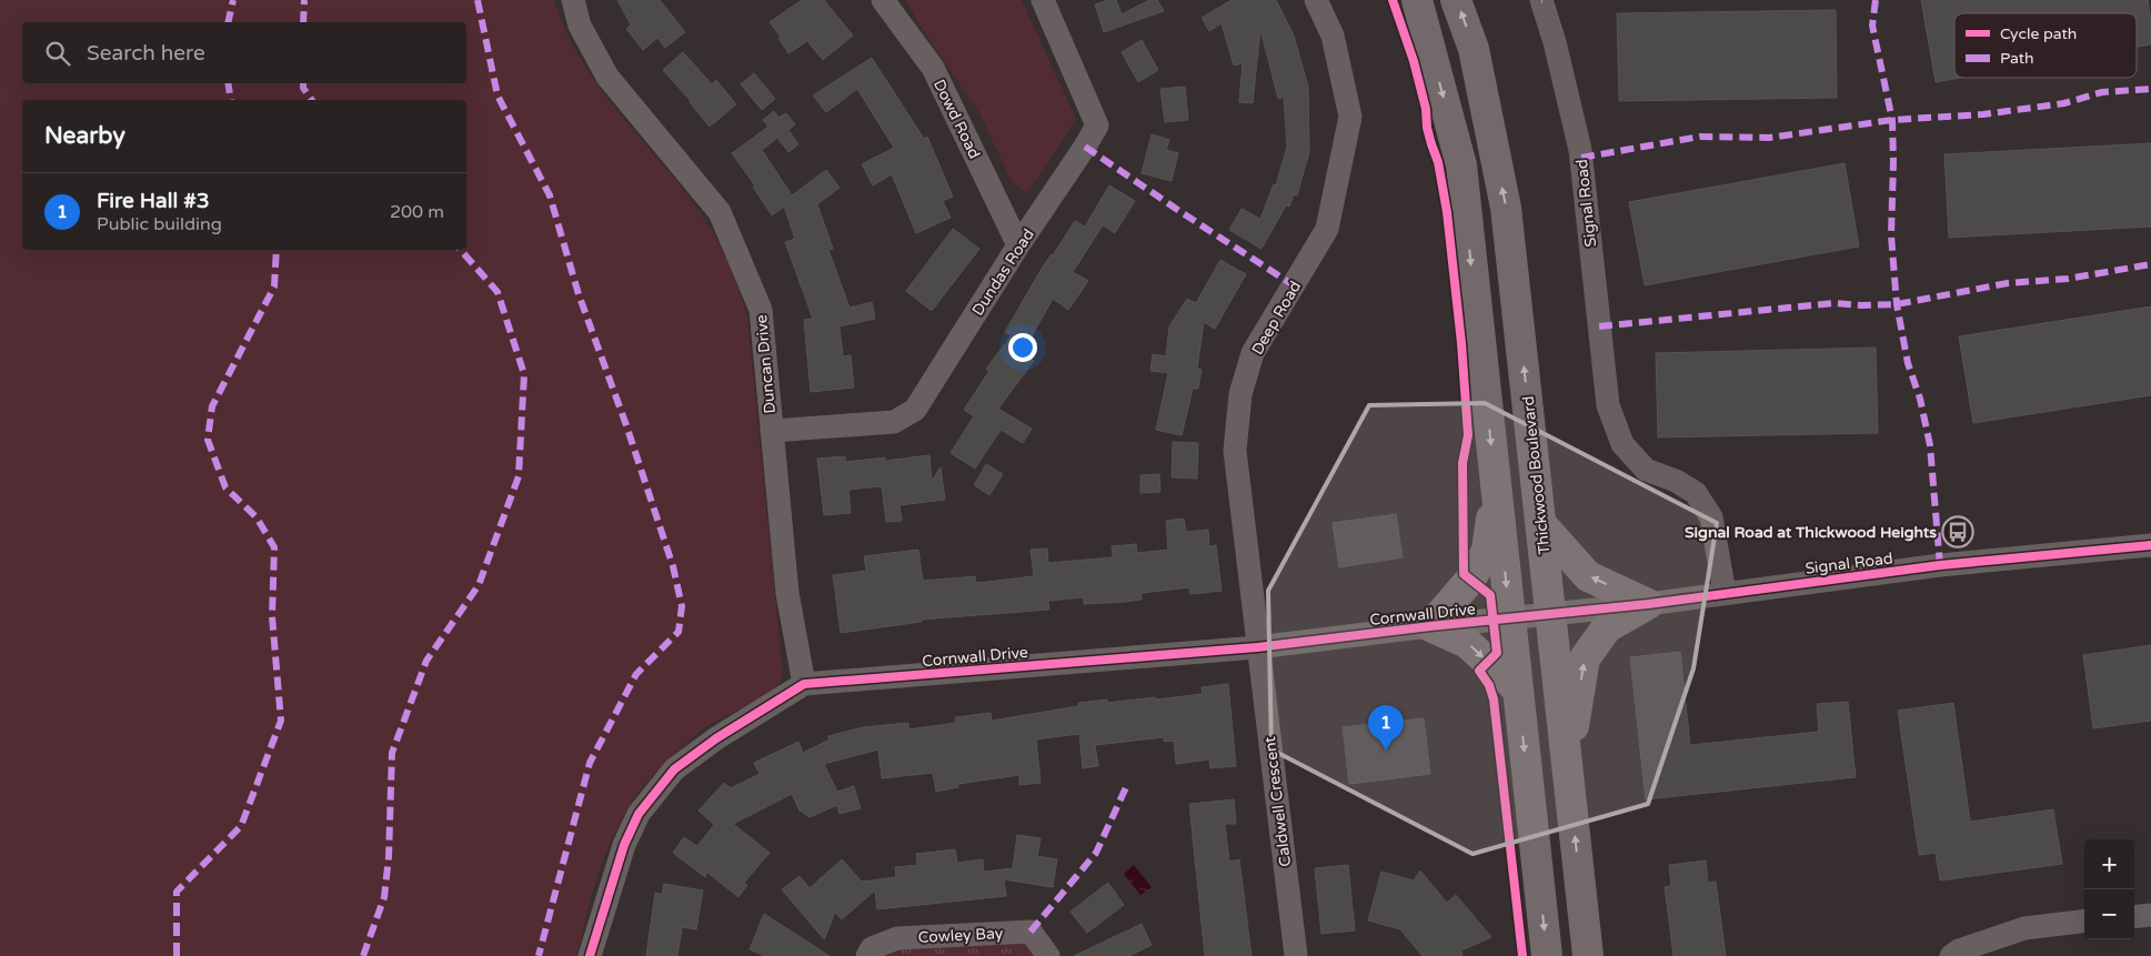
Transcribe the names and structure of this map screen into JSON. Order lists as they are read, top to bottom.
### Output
{
  "streets": {
    "main road": ["Thickwood Boulevard"],
    "street": [
      "Dowd Road",
      "Signal Road",
      "Dundas Road",
      "Deep Road",
      "Duncan Drive",
      "Cornwall Drive",
      "Caldwell Crescent",
      "Cowley Bay"
    ]
  },
  "crossings": [
    ["Dowd Road", "Dundas Road"],
    ["Signal Road", "Thickwood Boulevard"],
    ["Signal Road", "Cornwall Drive"],
    ["Dundas Road", "Duncan Drive"],
    ["Deep Road", "Cornwall Drive"],
    ["Deep Road", "Caldwell Crescent"],
    ["Duncan Drive", "Cornwall Drive"],
    ["Thickwood Boulevard", "Cornwall Drive"],
    ["Cornwall Drive", "Caldwell Crescent"]
  ],
  "places": {
    "bus stop": ["Signal Road at Thickwood Heights"]
  },
  "legend": ["Cycle path", "Path"],
  "page": {
    "search": "Search here",
    "heading": "Nearby",
    "list": [
      {
        "mark": "1",
        "name": "Fire Hall #3",
        "note": "Public building",
        "value": "200 m"
      }
    ],
    "pins": "1",
    "map_buttons": ["+", "−"]
  }
}
